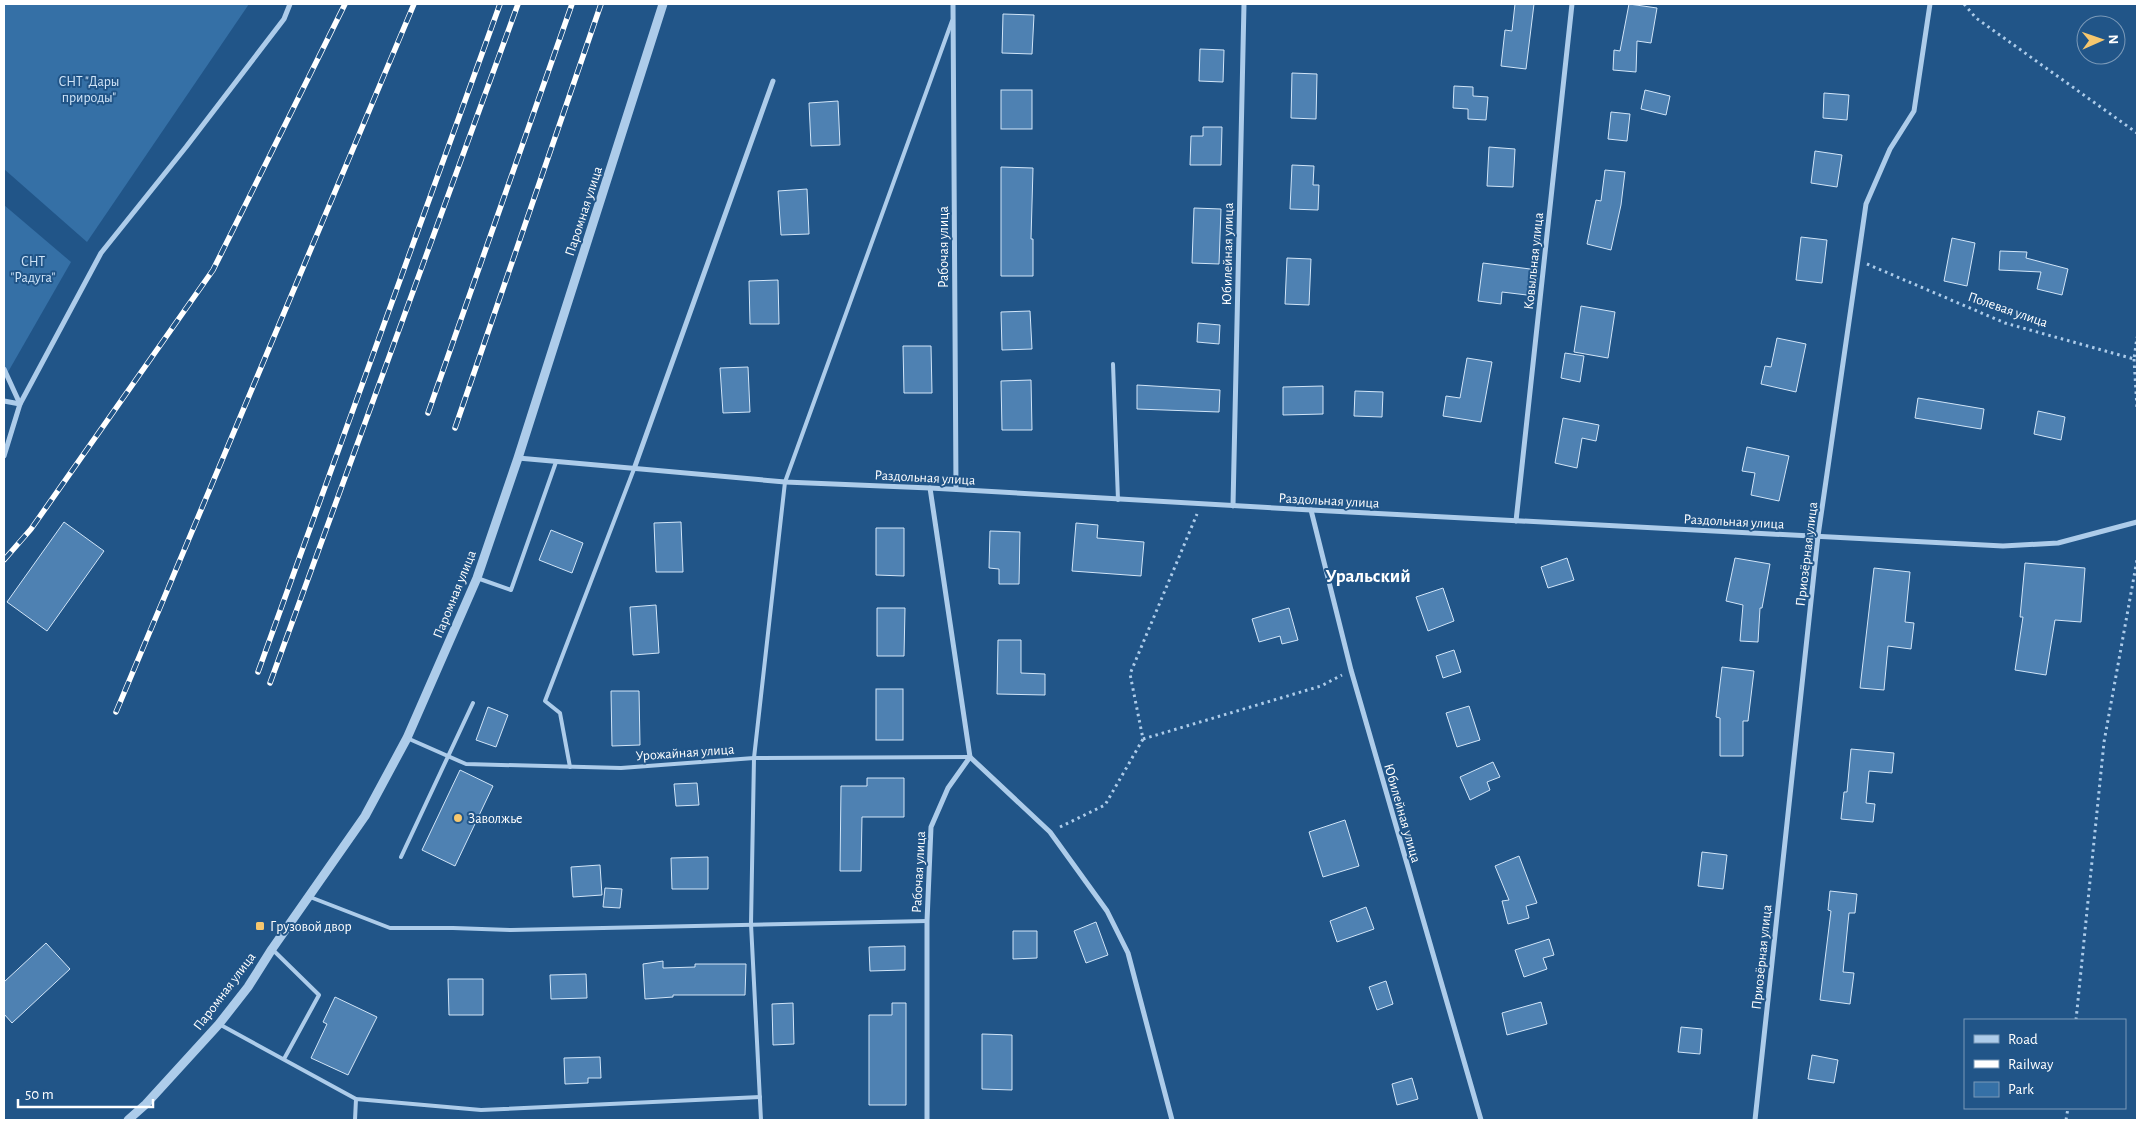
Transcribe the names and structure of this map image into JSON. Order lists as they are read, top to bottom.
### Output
{
  "streets": {
    "street": [
      "Паромная улица",
      "Рабочая улица",
      "Юбилейная улица",
      "Ковыльная улица",
      "Раздольная улица",
      "Приозёрная улица"
    ],
    "lane": ["Урожайная улица"],
    "path": ["Полевая улица"]
  },
  "crossings": [
    ["Паромная улица", "Раздольная улица"],
    ["Паромная улица", "Урожайная улица"],
    ["Рабочая улица", "Раздольная улица"],
    ["Рабочая улица", "Урожайная улица"],
    ["Юбилейная улица", "Раздольная улица"],
    ["Ковыльная улица", "Раздольная улица"],
    ["Полевая улица", "Приозёрная улица"],
    ["Раздольная улица", "Приозёрная улица"]
  ],
  "districts": ["Уральский"],
  "parks": ["СНТ \"Дары природы\"", "СНТ \"Радуга\""],
  "places": {
    "other": ["Заволжье"],
    "transit": ["Грузовой двор"]
  },
  "legend": ["Road", "Railway", "Park"],
  "scale_bar": "50 m",
  "north": "right"
}
